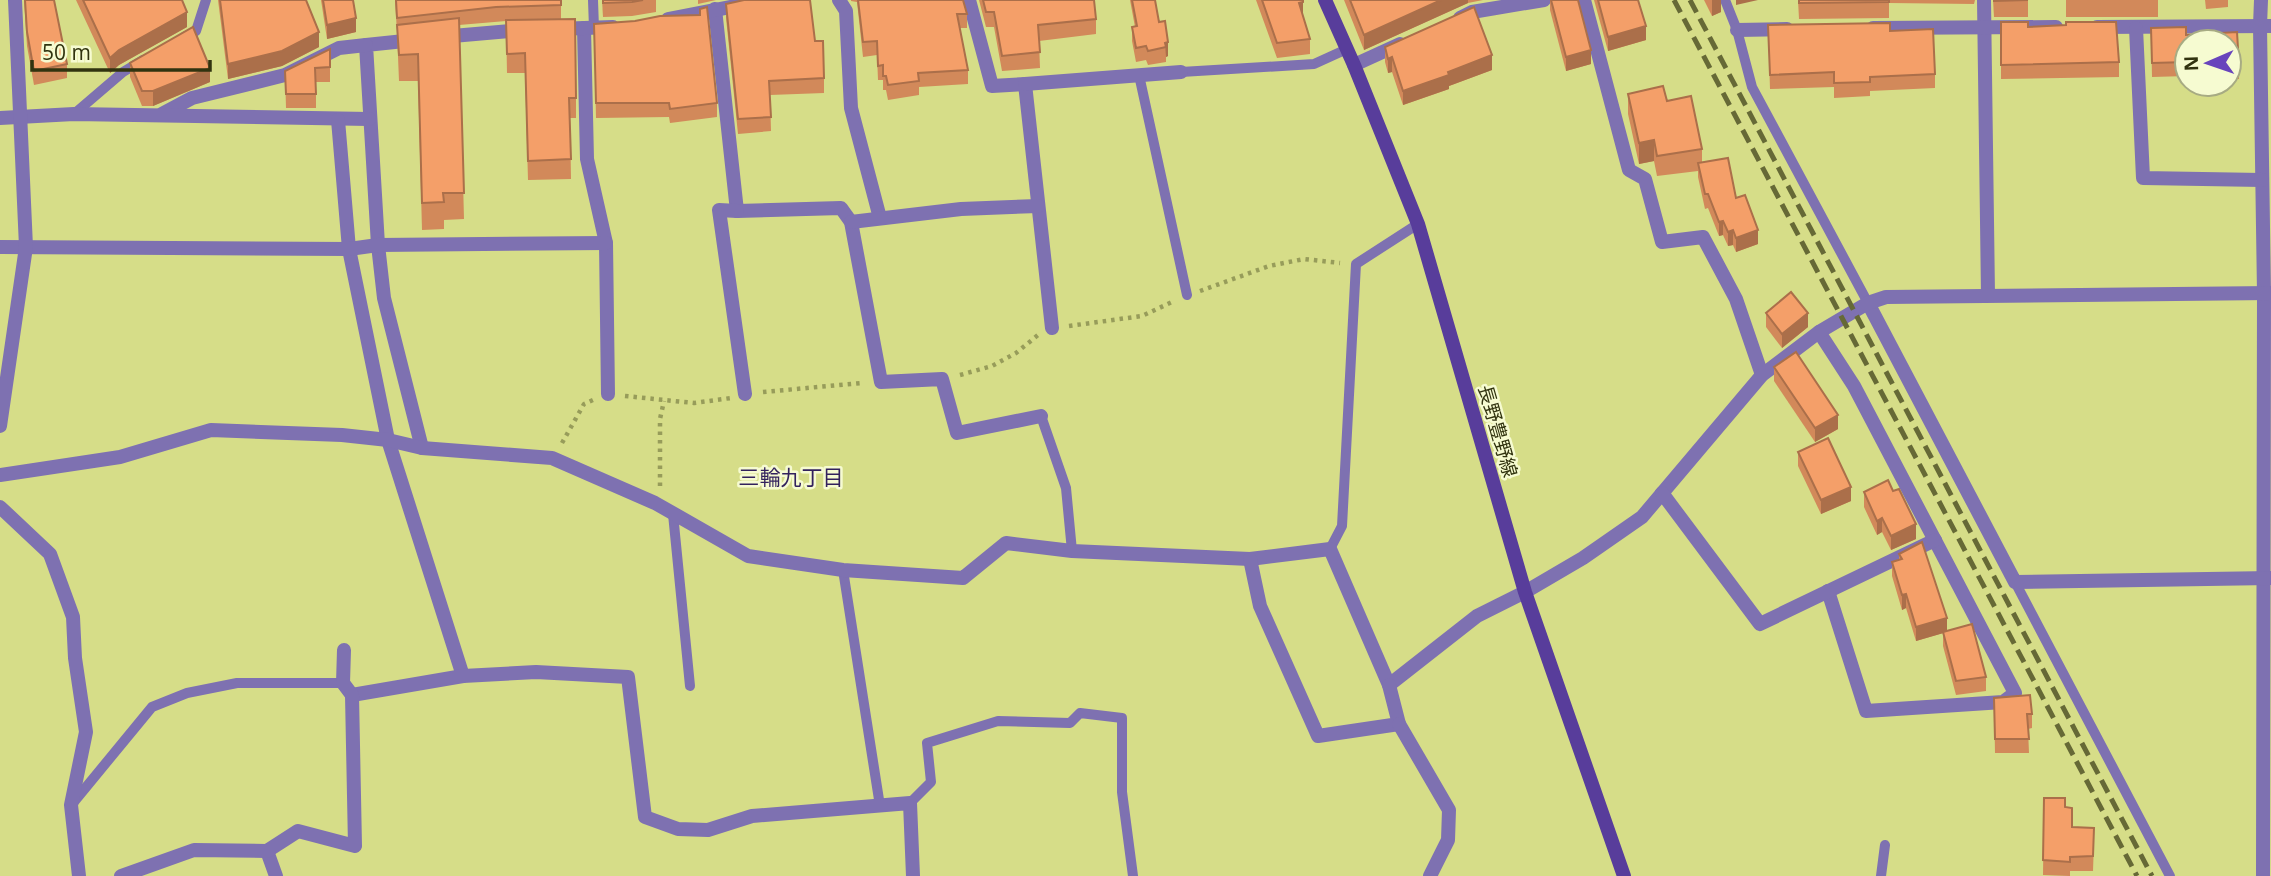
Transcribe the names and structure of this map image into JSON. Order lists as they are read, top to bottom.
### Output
{
  "streets": {
    "main road": ["長野豊野線"]
  },
  "districts": ["三輪九丁目"],
  "scale_bar": "50 m",
  "north": "left"
}
